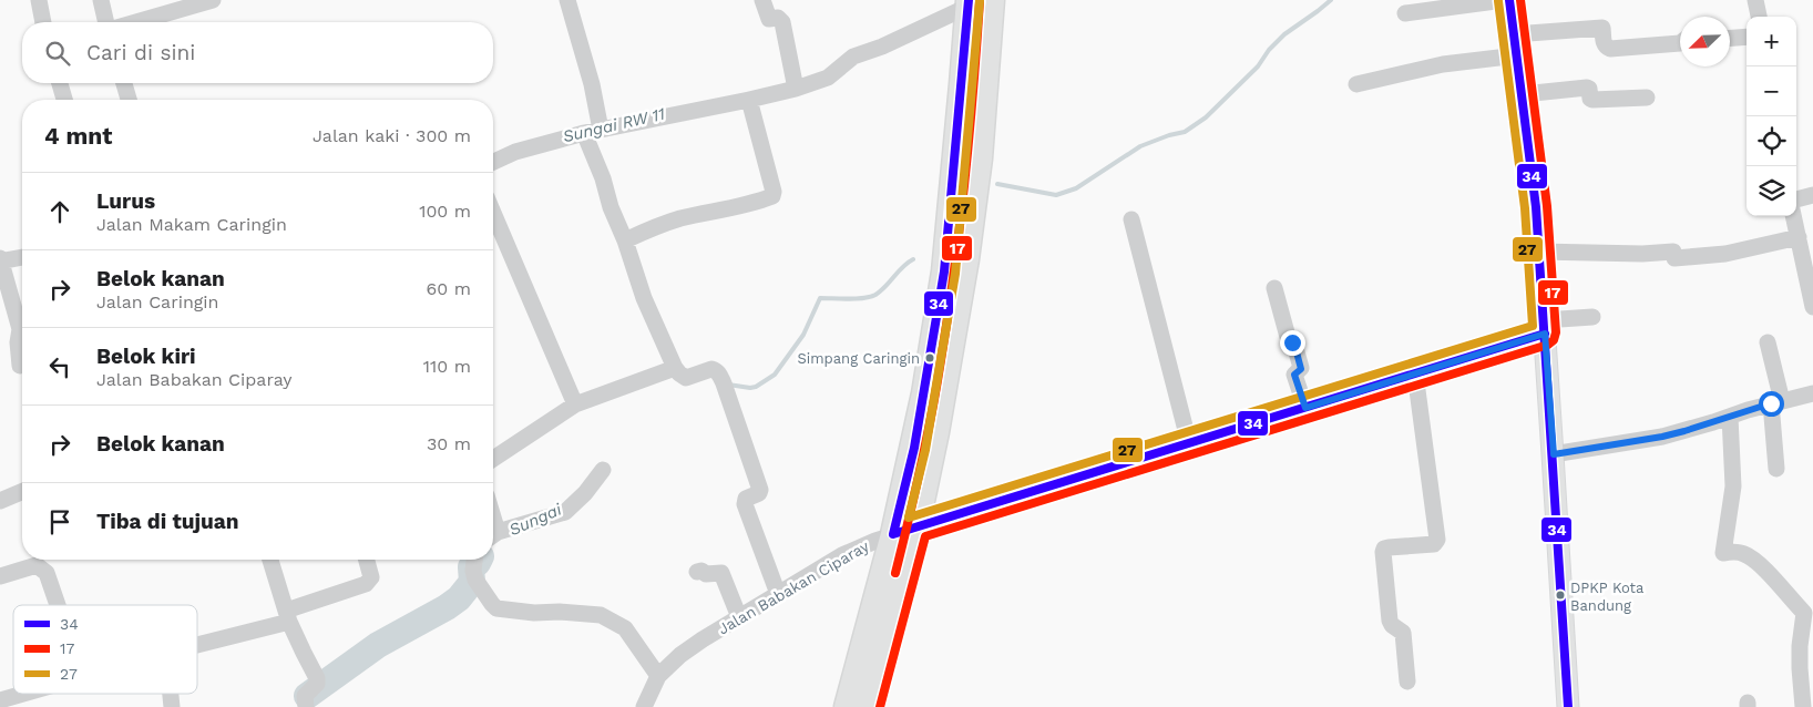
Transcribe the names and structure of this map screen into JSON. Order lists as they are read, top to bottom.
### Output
{
  "streets": {
    "street": ["Jalan Babakan Ciparay"]
  },
  "water": ["Sungai RW 11", "Sungai"],
  "places": ["Simpang Caringin", "DPKP Kota Bandung"],
  "lines": ["transit line 34", "transit line 17", "transit line 27"],
  "legend": ["34", "17", "27"],
  "north": "bottom left",
  "page": {
    "map_buttons": ["+", "−"],
    "search": "Cari di sini",
    "heading": ["4 mnt", "Jalan kaki · 300 m"],
    "list": [
      ["Lurus", "Jalan Makam Caringin", "100 m"],
      ["Belok kanan", "Jalan Caringin", "60 m"],
      ["Belok kiri", "Jalan Babakan Ciparay", "110 m"],
      ["Belok kanan", "30 m"],
      "Tiba di tujuan"
    ]
  }
}
